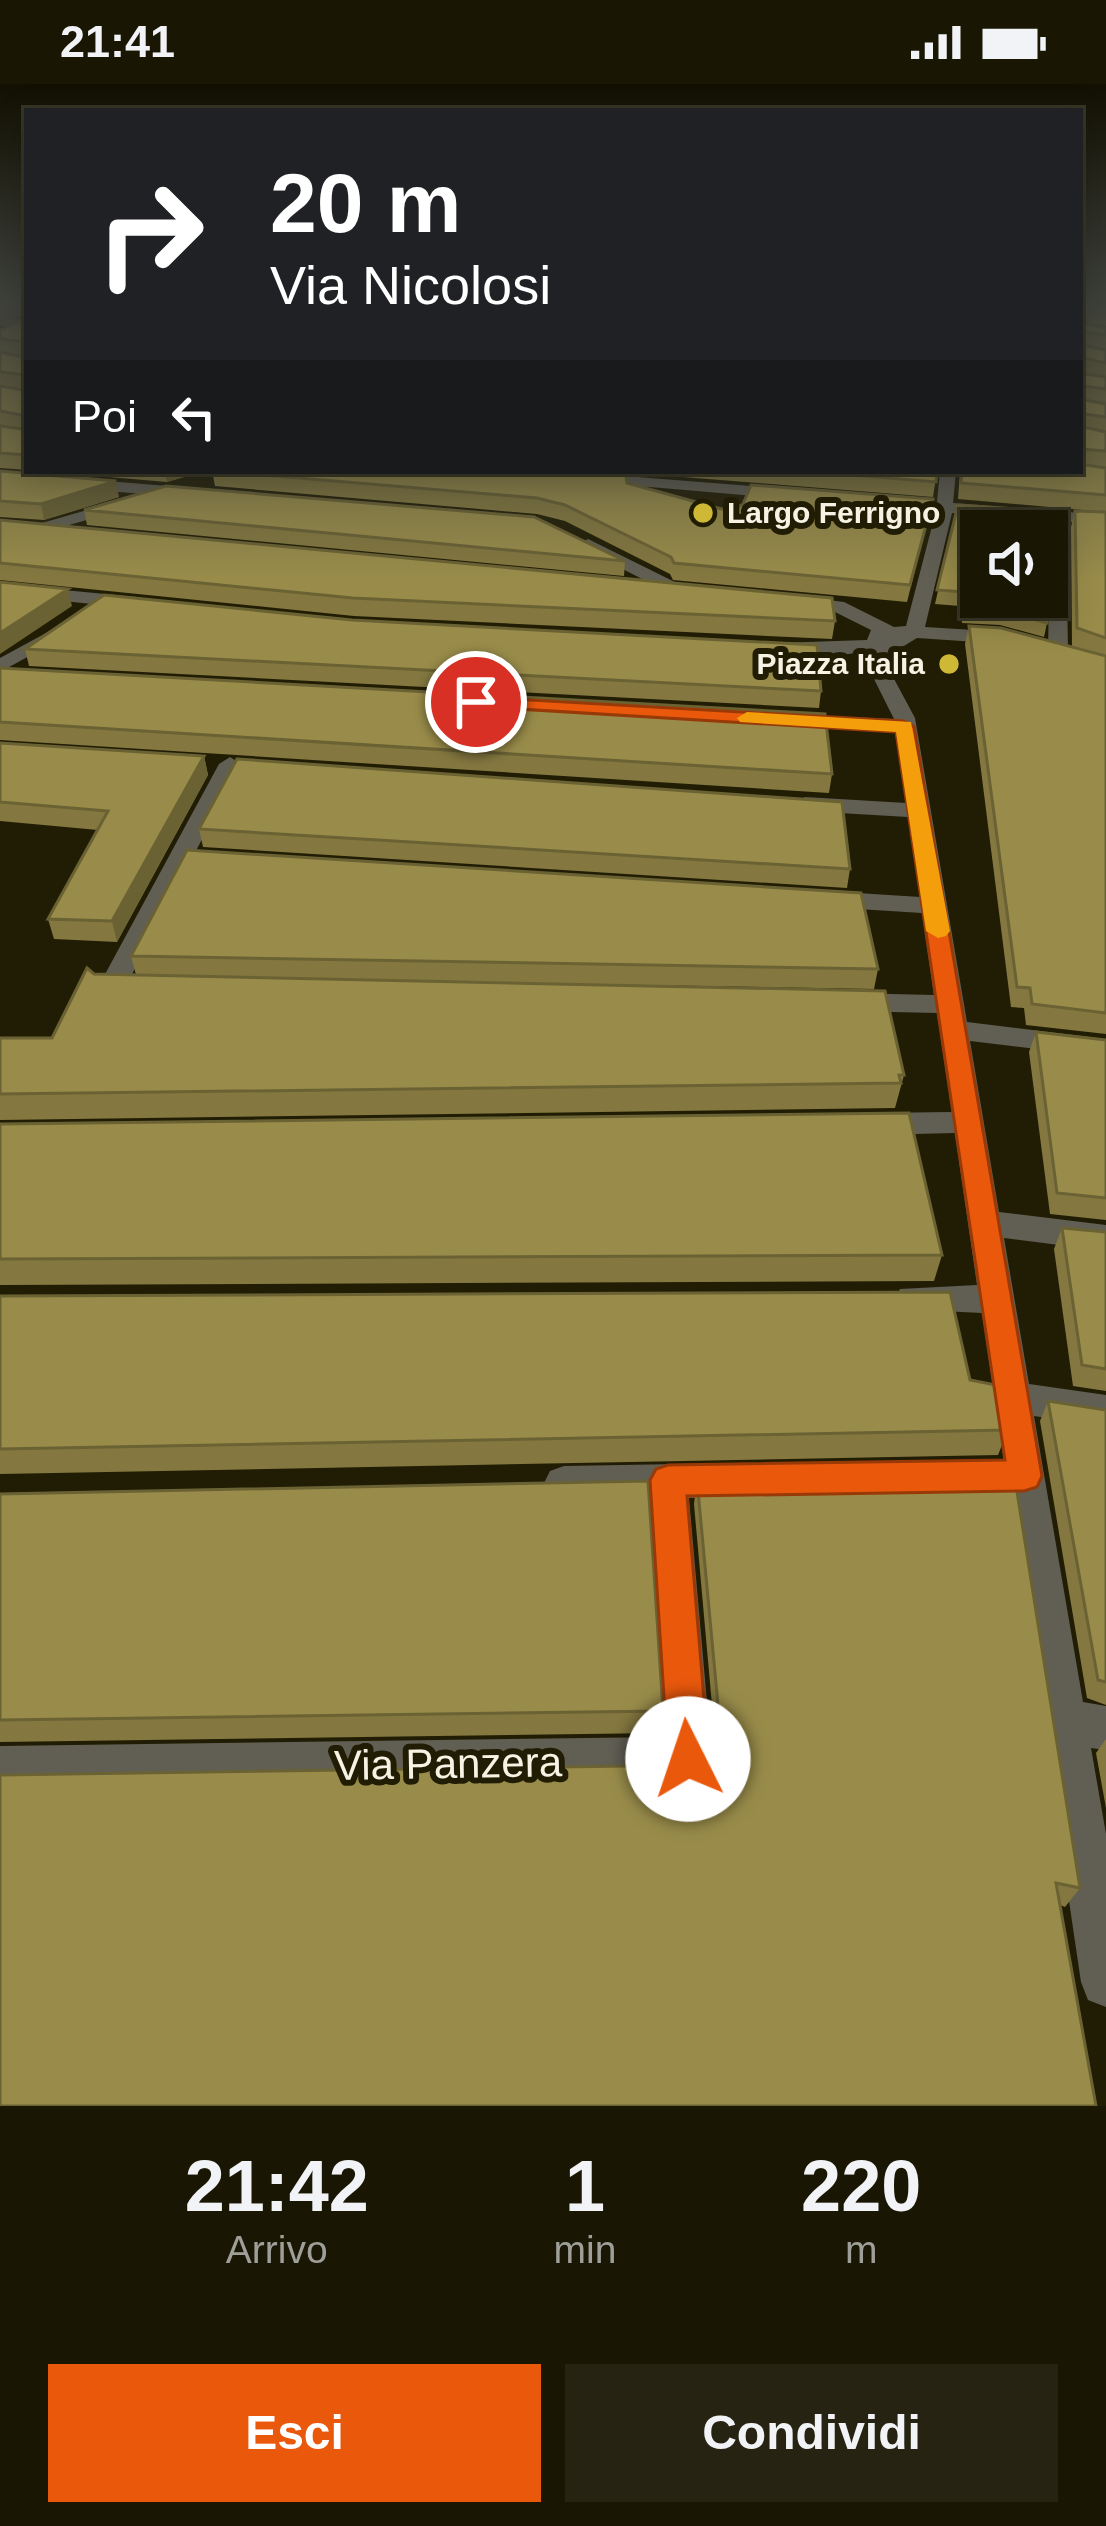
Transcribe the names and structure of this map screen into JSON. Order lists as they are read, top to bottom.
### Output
{
  "streets": {
    "street": ["Via Panzera"]
  },
  "places": ["Largo Ferrigno", "Piazza Italia"],
  "page": {
    "status": "21:41",
    "turn": ["20 m", "Via Nicolosi"],
    "then": "Poi",
    "eta": [
      "21:42",
      "Arrivo",
      "1",
      "min",
      "220",
      "m"
    ],
    "buttons": ["Esci", "Condividi"]
  }
}
